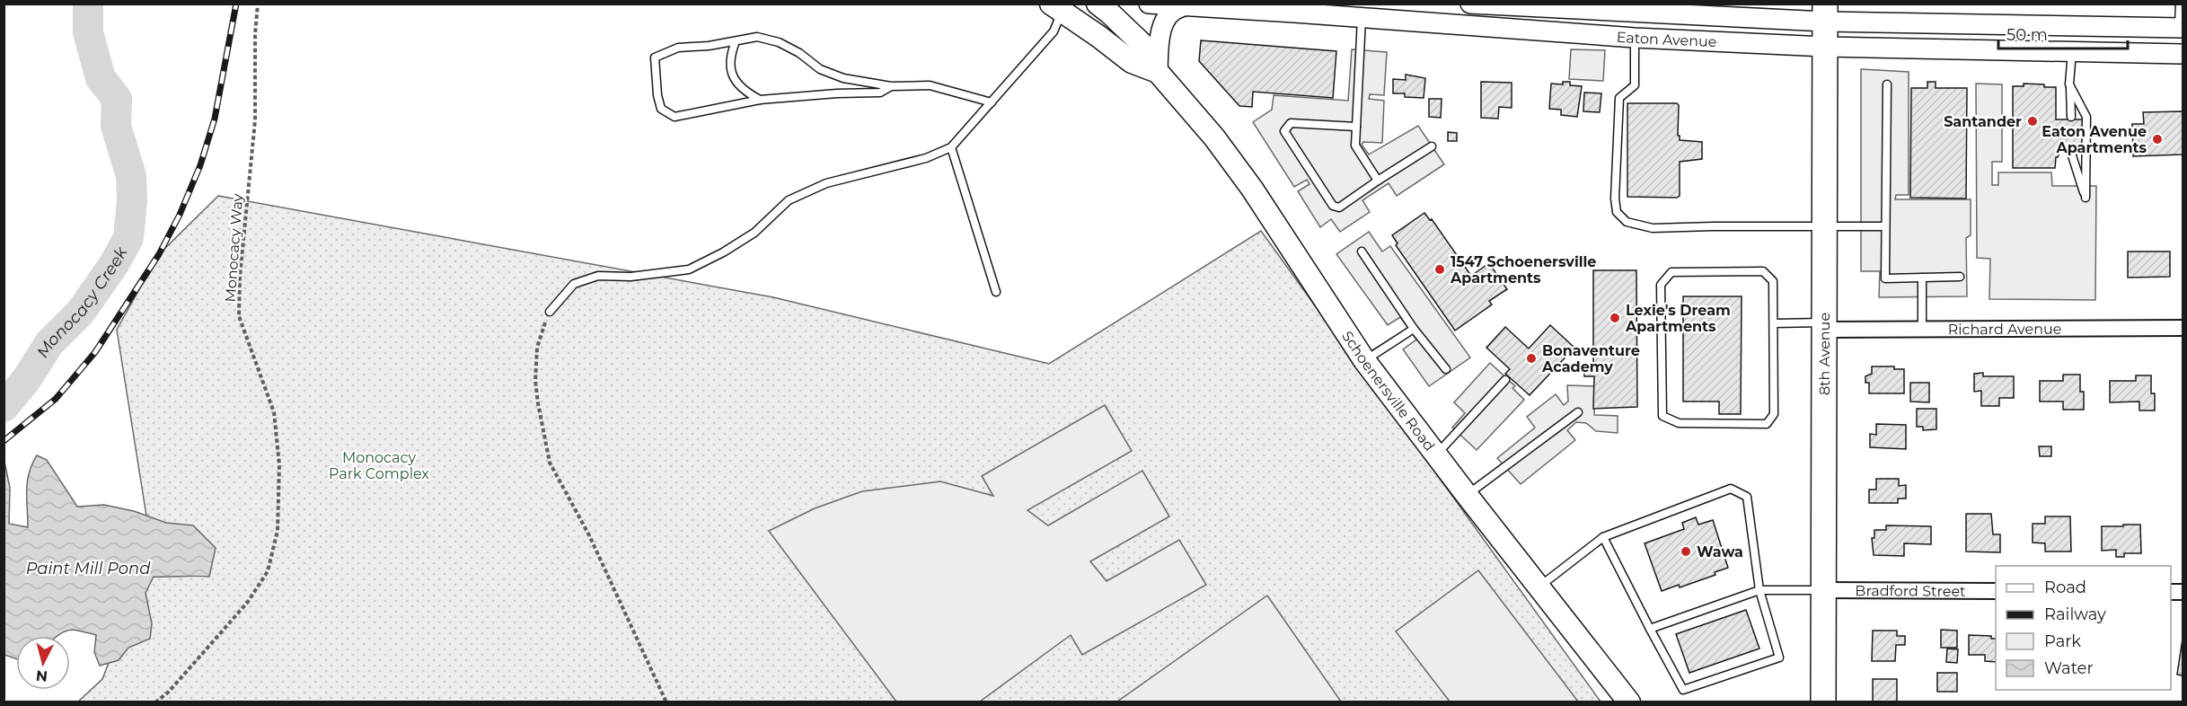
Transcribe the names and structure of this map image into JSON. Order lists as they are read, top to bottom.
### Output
{
  "streets": {
    "main road": ["8th Avenue", "Schoenersville Road"],
    "street": ["Eaton Avenue", "Richard Avenue", "Bradford Street"],
    "path": ["Monocacy Way"]
  },
  "crossings": [
    ["Eaton Avenue", "8th Avenue"],
    ["Richard Avenue", "8th Avenue"],
    ["8th Avenue", "Bradford Street"]
  ],
  "water": ["Monocacy Creek", "Paint Mill Pond"],
  "parks": ["Monocacy Park Complex"],
  "places": [
    "Santander",
    "Eaton Avenue Apartments",
    "1547 Schoenersville Apartments",
    "Lexie's Dream Apartments",
    "Bonaventure Academy",
    "Wawa"
  ],
  "legend": [
    "Road",
    "Railway",
    "Park",
    "Water"
  ],
  "scale_bar": "50 m",
  "north": "bottom"
}
